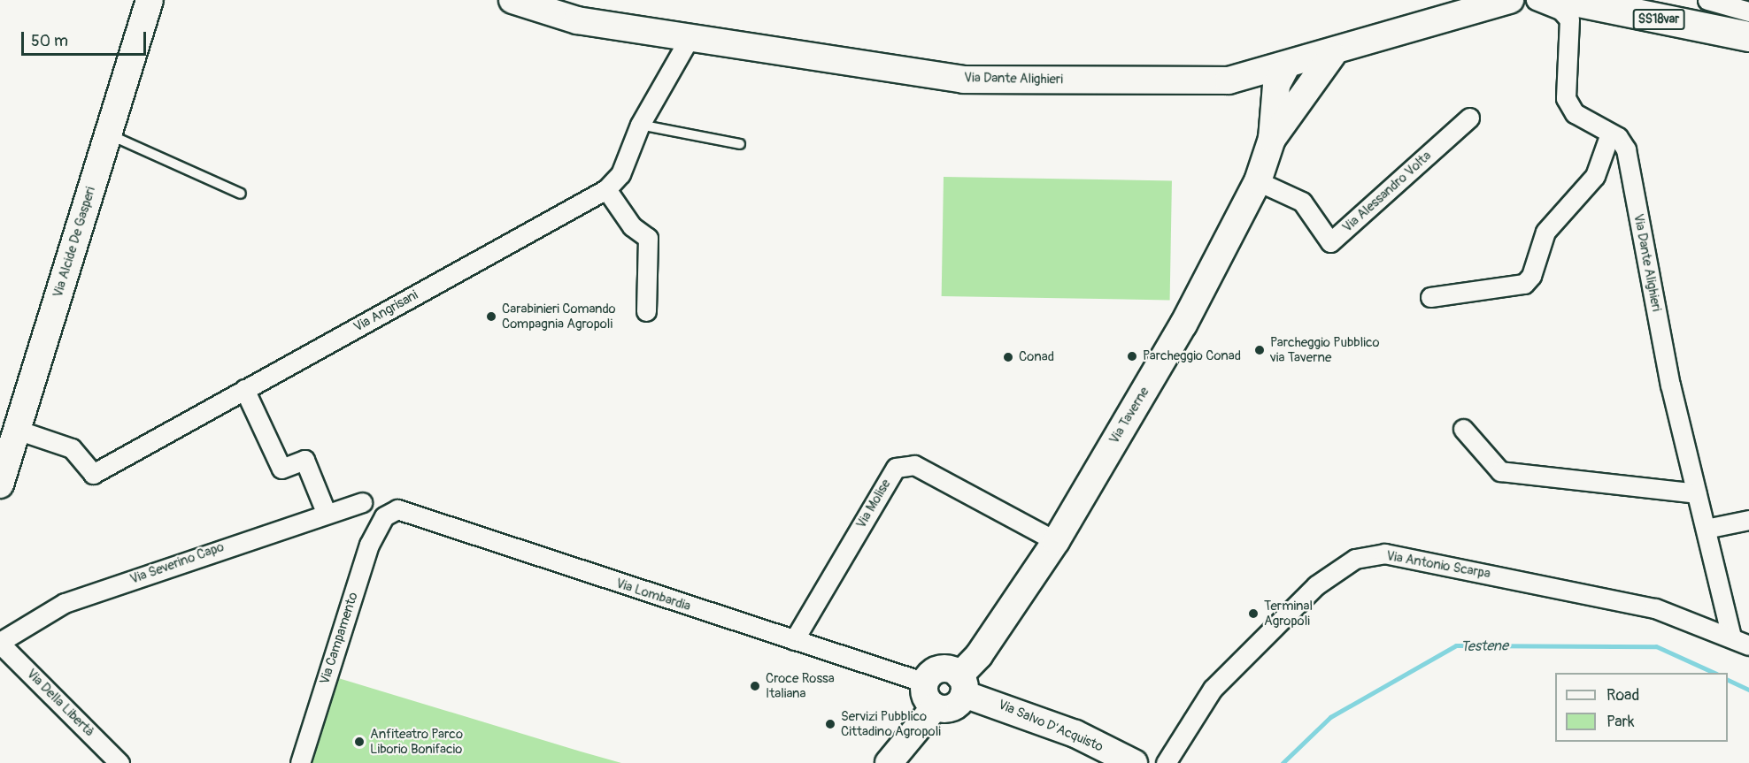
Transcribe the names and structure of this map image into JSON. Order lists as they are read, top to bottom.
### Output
{
  "streets": {
    "highway": ["SS18var"],
    "street": [
      "Via Dante Alighieri",
      "Via Alessandro Volta",
      "Via Alcide De Gasperi",
      "Via Angrisani",
      "Via Taverne",
      "Via Molise",
      "Via Severino Capo",
      "Via Antonio Scarpa",
      "Via Lombardia",
      "Via Campamento",
      "Via Della Libertà",
      "Via Salvo D'Acquisto"
    ]
  },
  "crossings": [
    ["Via Dante Alighieri", "Via Angrisani"],
    ["Via Dante Alighieri", "Via Taverne"],
    ["Via Alessandro Volta", "Via Taverne"],
    ["Via Alcide De Gasperi", "Via Angrisani"],
    ["Via Taverne", "Via Molise"],
    ["Via Taverne", "Via Lombardia"],
    ["Via Taverne", "Via Salvo D'Acquisto"],
    ["Via Molise", "Via Lombardia"],
    ["Via Severino Capo", "Via Della Libertà"],
    ["Via Lombardia", "Via Campamento"],
    ["Via Lombardia", "Via Salvo D'Acquisto"]
  ],
  "water": ["Testene"],
  "places": [
    "Carabinieri Comando Compagnia Agropoli",
    "Parcheggio Pubblico via Taverne",
    "Parcheggio Conad",
    "Conad",
    "Terminal Agropoli",
    "Croce Rossa Italiana",
    "Servizi Pubblico Cittadino Agropoli",
    "Anfiteatro Parco Liborio Bonifacio"
  ],
  "legend": ["Road", "Park"],
  "scale_bar": "50 m"
}
